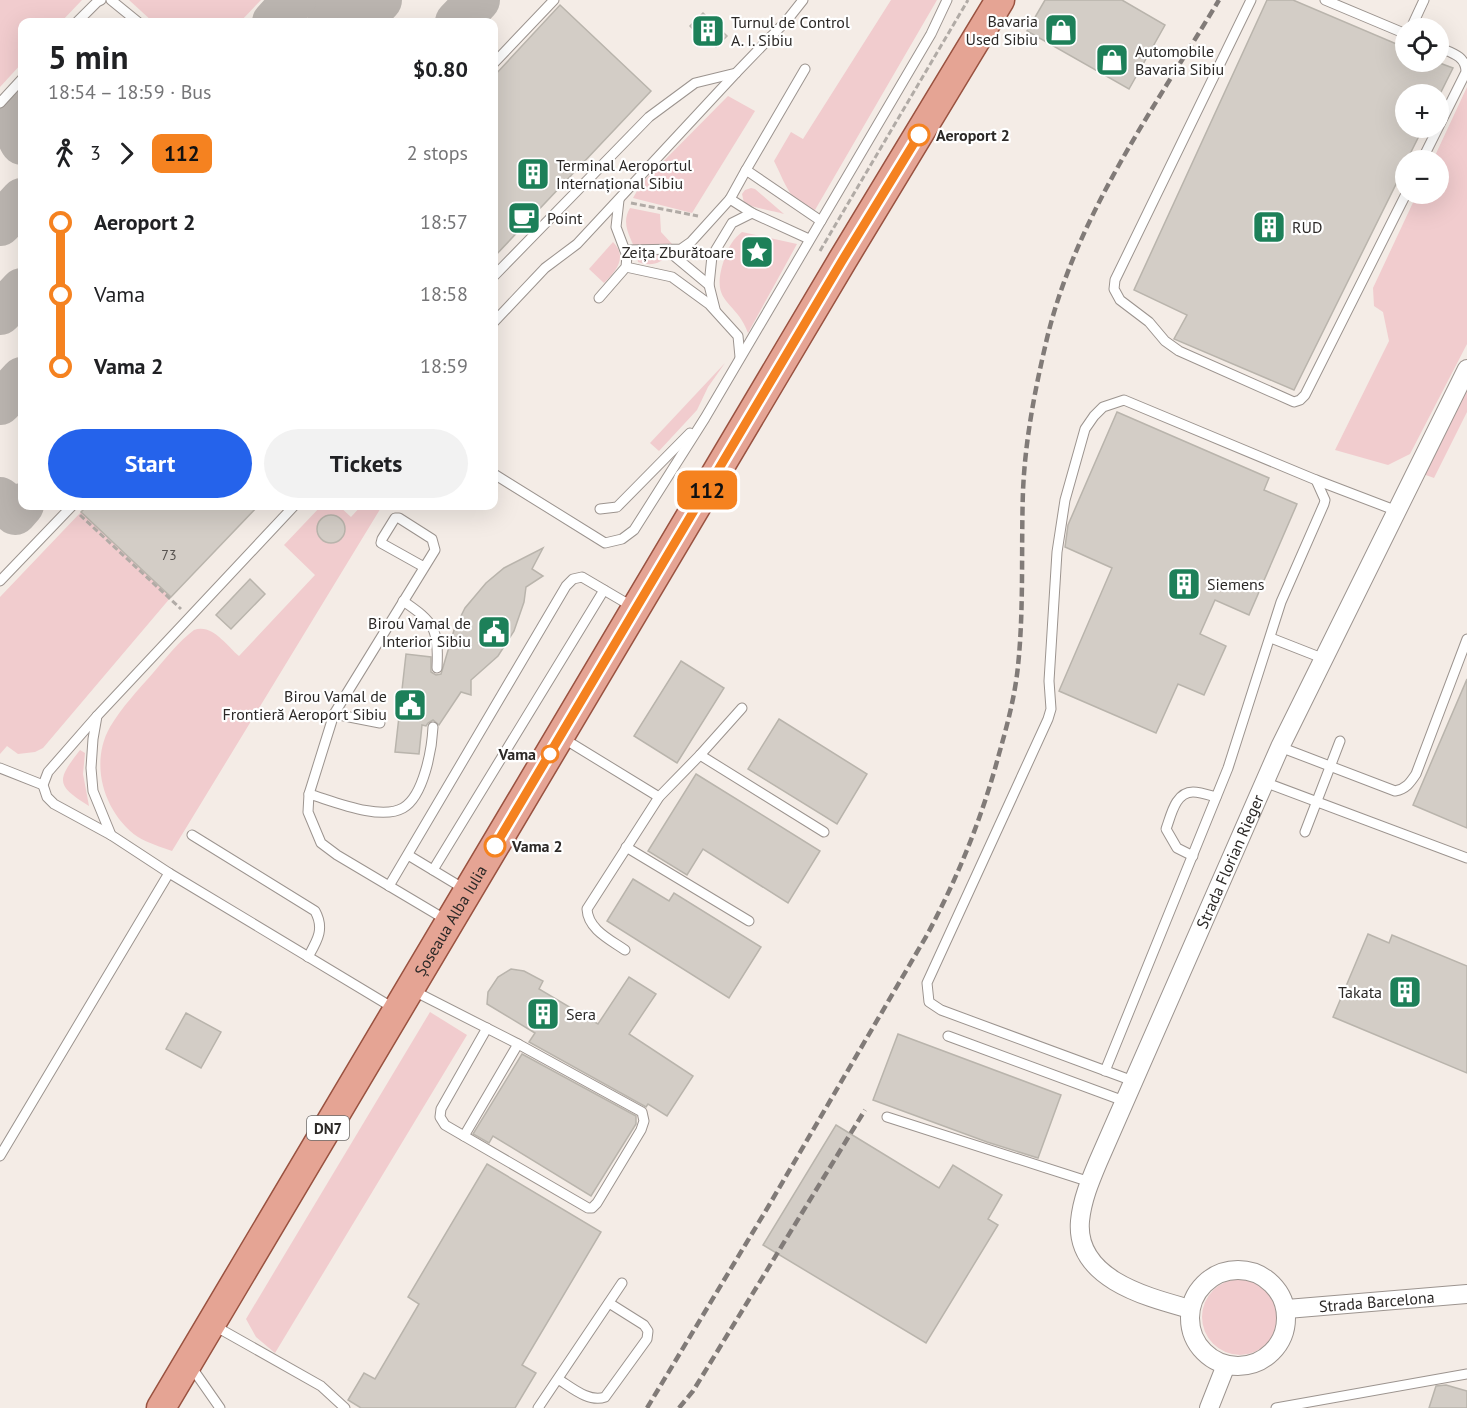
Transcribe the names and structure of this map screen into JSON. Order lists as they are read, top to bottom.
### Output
{
  "streets": {
    "main road": ["Șoseaua Alba Iulia", "DN7"],
    "street": ["Strada Florian Rieger", "Strada Barcelona"]
  },
  "crossings": [
    ["Strada Florian Rieger", "Strada Barcelona"]
  ],
  "places": {
    "shop": ["Bavaria Used Sibiu", "Automobile Bavaria Sibiu"],
    "building": [
      "Turnul de Control A. I. Sibiu",
      "Terminal Aeroportul Internațional Sibiu",
      "RUD",
      "Siemens",
      "Takata",
      "Sera"
    ],
    "other": ["Aeroport 2", "Vama", "Vama 2"],
    "cafe": ["Point"],
    "place": ["Zeița Zburătoare"],
    "public building": ["Birou Vamal de Interior Sibiu", "Birou Vamal de Frontieră Aeroport Sibiu"]
  },
  "lines": ["bus line 112"],
  "house_numbers": ["73"],
  "page": {
    "on_map": "112",
    "map_buttons": ["+", "−"],
    "heading": ["5 min", "18:54 – 18:59 · Bus", "$0.80"],
    "legs": ["3", "112", "2 stops"],
    "list": [
      {
        "name": "Aeroport 2",
        "value": "18:57"
      },
      {
        "name": "Vama",
        "value": "18:58"
      },
      {
        "name": "Vama 2",
        "value": "18:59"
      }
    ],
    "buttons": ["Start", "Tickets"]
  }
}
